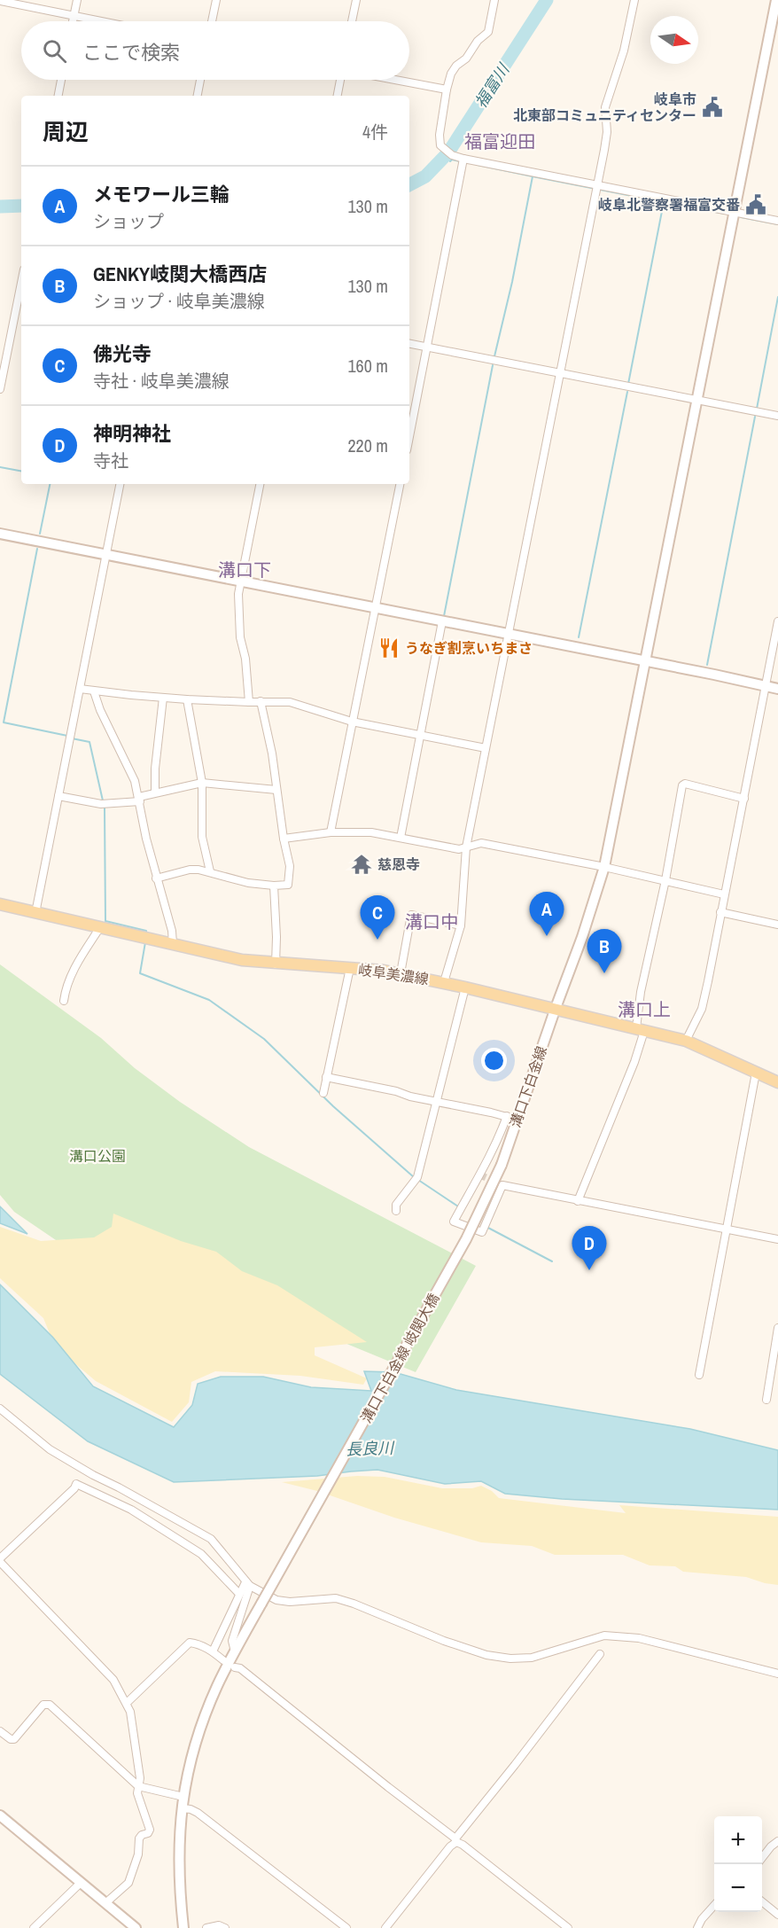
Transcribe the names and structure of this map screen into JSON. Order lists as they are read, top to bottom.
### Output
{
  "streets": {
    "main road": ["岐阜美濃線"],
    "street": ["溝口下白金線", "溝口下白金線 岐関大橋"]
  },
  "crossings": [
    ["岐阜美濃線", "溝口下白金線"],
    ["溝口下白金線", "溝口下白金線 岐関大橋"]
  ],
  "districts": [
    "福富迎田",
    "溝口下",
    "溝口中",
    "溝口上"
  ],
  "water": ["福富川", "長良川"],
  "parks": ["溝口公園"],
  "places": {
    "public building": ["岐阜市 北東部コミュニティセンター", "岐阜北警察署福富交番"],
    "restaurant": ["うなぎ割烹いちまさ"],
    "temple": ["慈恩寺"]
  },
  "north": "right",
  "page": {
    "search": "ここで検索",
    "heading": ["周辺", "4件"],
    "list": [
      {
        "mark": "A",
        "name": "メモワール三輪",
        "note": "ショップ",
        "value": "130 m"
      },
      {
        "mark": "B",
        "name": "GENKY岐関大橋西店",
        "note": "ショップ · 岐阜美濃線",
        "value": "130 m"
      },
      {
        "mark": "C",
        "name": "佛光寺",
        "note": "寺社 · 岐阜美濃線",
        "value": "160 m"
      },
      {
        "mark": "D",
        "name": "神明神社",
        "note": "寺社",
        "value": "220 m"
      }
    ],
    "pins": [
      "A",
      "C",
      "B",
      "D"
    ],
    "map_buttons": ["+", "−"]
  }
}
